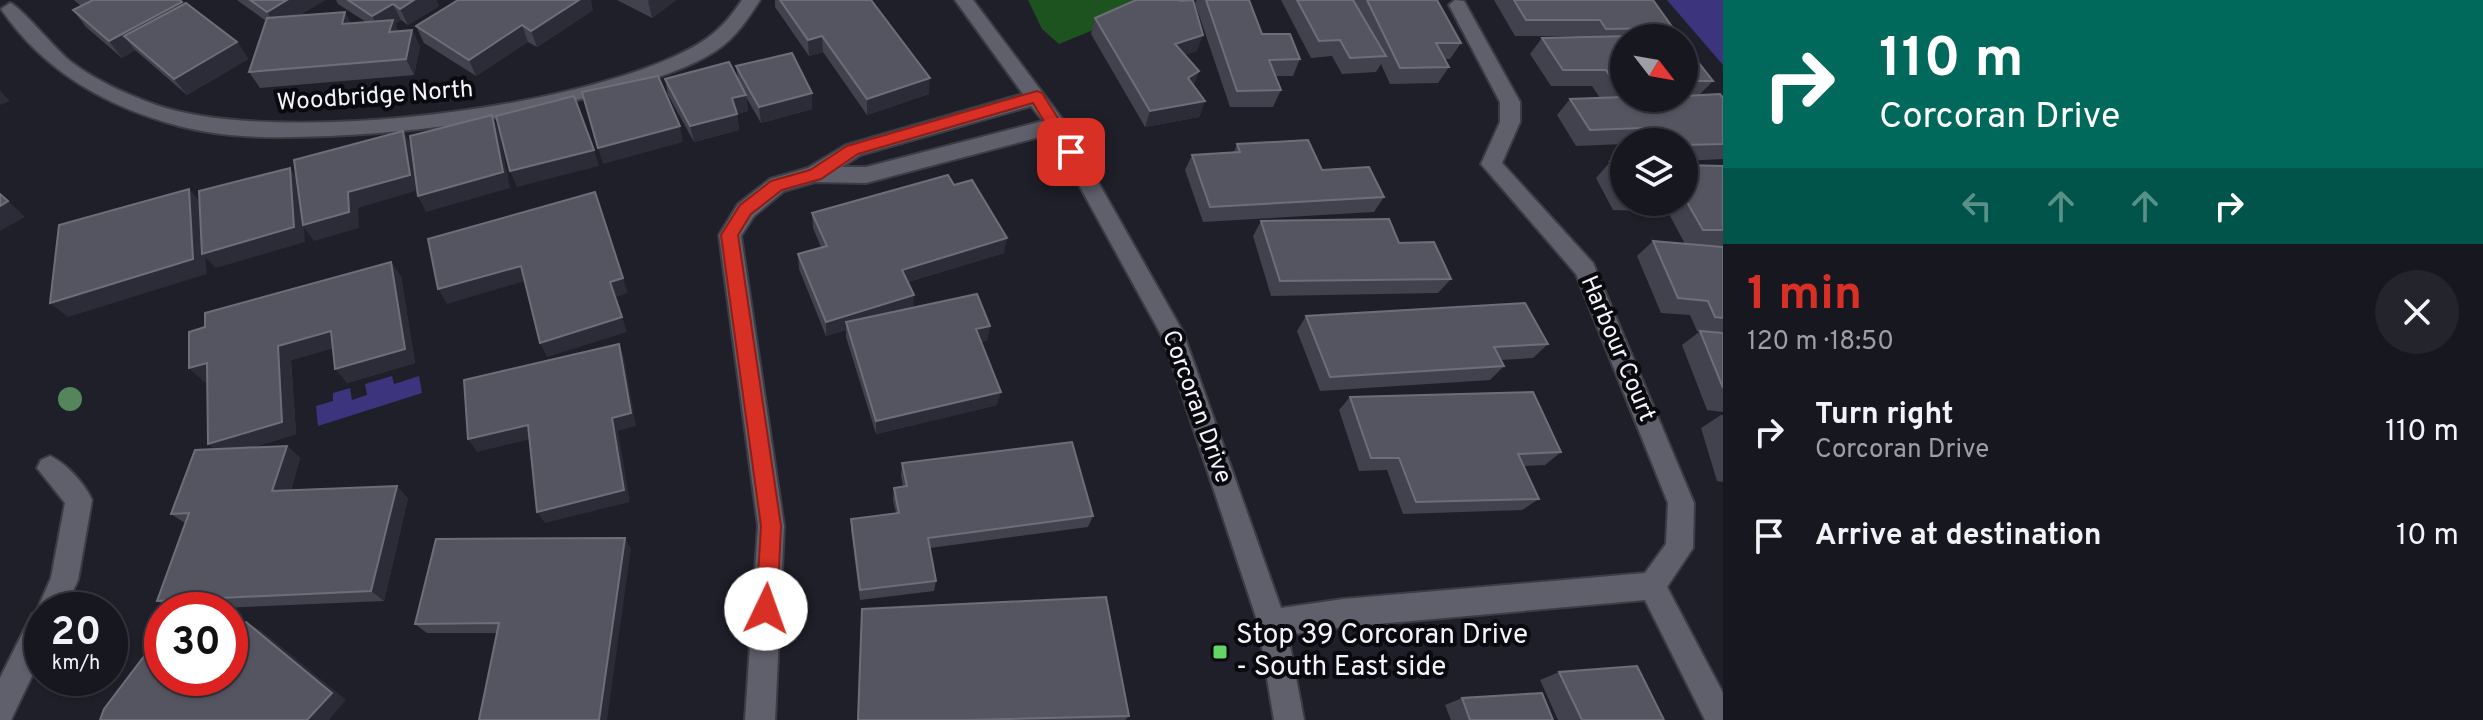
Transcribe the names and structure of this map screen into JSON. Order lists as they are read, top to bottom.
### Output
{
  "streets": {
    "street": ["Woodbridge North", "Harbour Court", "Corcoran Drive"]
  },
  "places": {
    "transit": ["Stop 39 Corcoran Drive - South East side"]
  },
  "north": "bottom right",
  "page": {
    "turn": ["110 m", "Corcoran Drive"],
    "heading": ["1 min", "120 m · 18:50"],
    "list": [
      {
        "name": "Turn right",
        "note": "Corcoran Drive",
        "value": "110 m"
      },
      {
        "name": "Arrive at destination",
        "value": "10 m"
      }
    ],
    "speed": "20 km/h",
    "limit": "30"
  }
}
